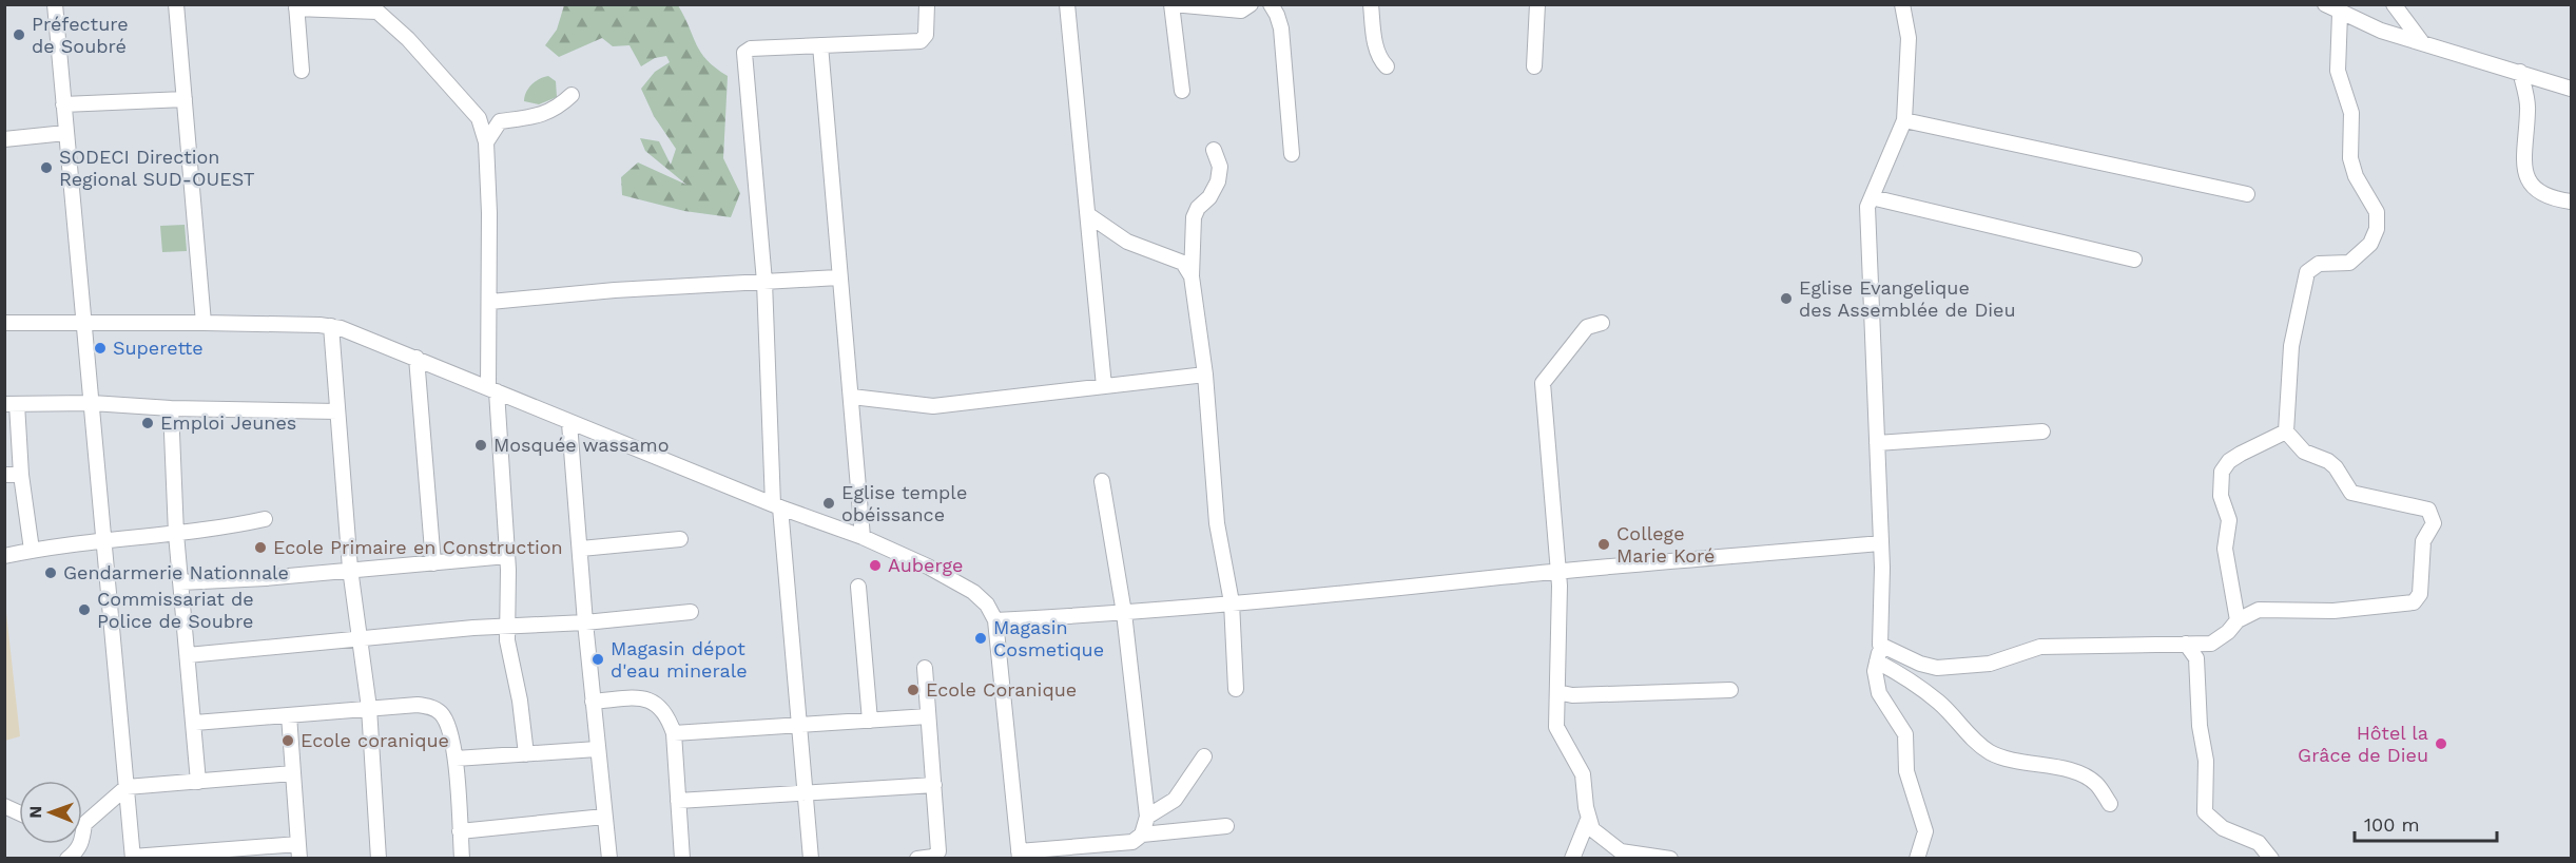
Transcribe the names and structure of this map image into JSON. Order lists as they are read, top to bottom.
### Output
{
  "places": [
    "Préfecture de Soubré",
    "SODECI Direction Regional SUD-OUEST",
    "Eglise Evangelique des Assemblée de Dieu",
    "Superette",
    "Emploi Jeunes",
    "Mosquée wassamo",
    "Eglise temple obéissance",
    "College Marie Koré",
    "Ecole Primaire en Construction",
    "Auberge",
    "Gendarmerie Nationnale",
    "Commissariat de Police de Soubre",
    "Magasin Cosmetique",
    "Magasin dépot d'eau minerale",
    "Ecole Coranique",
    "Ecole coranique",
    "Hôtel la Grâce de Dieu"
  ],
  "scale_bar": "100 m",
  "north": "left"
}
